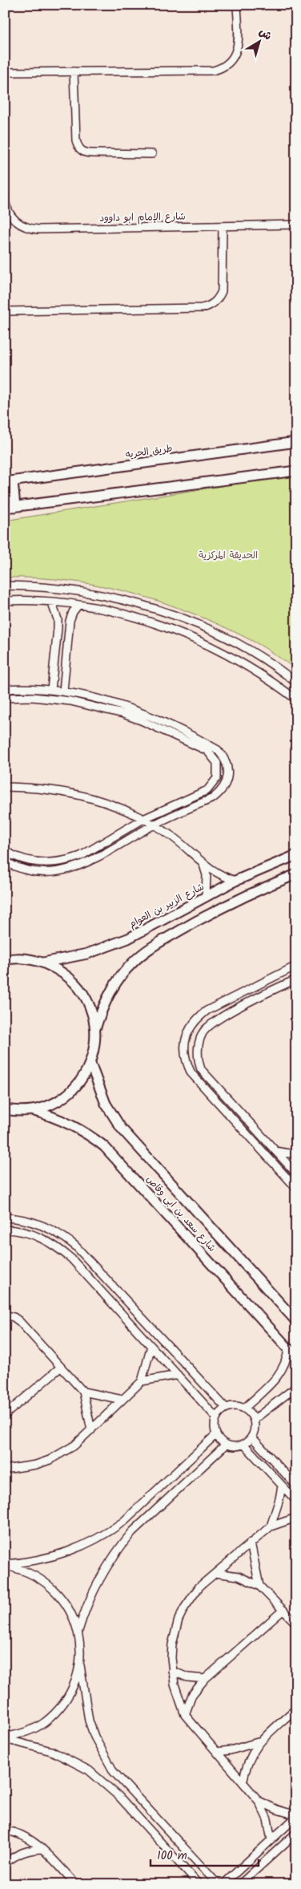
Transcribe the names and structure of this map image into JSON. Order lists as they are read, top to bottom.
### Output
{
  "streets": {
    "street": [
      "شارع الإمام ابو داوود",
      "طريق الحريه",
      "شارع الزبير بن العوام",
      "شارع سعد بن ابى وقاص"
    ]
  },
  "parks": ["الحديقة المركزية"],
  "scale_bar": "100 m",
  "north": "top right"
}
